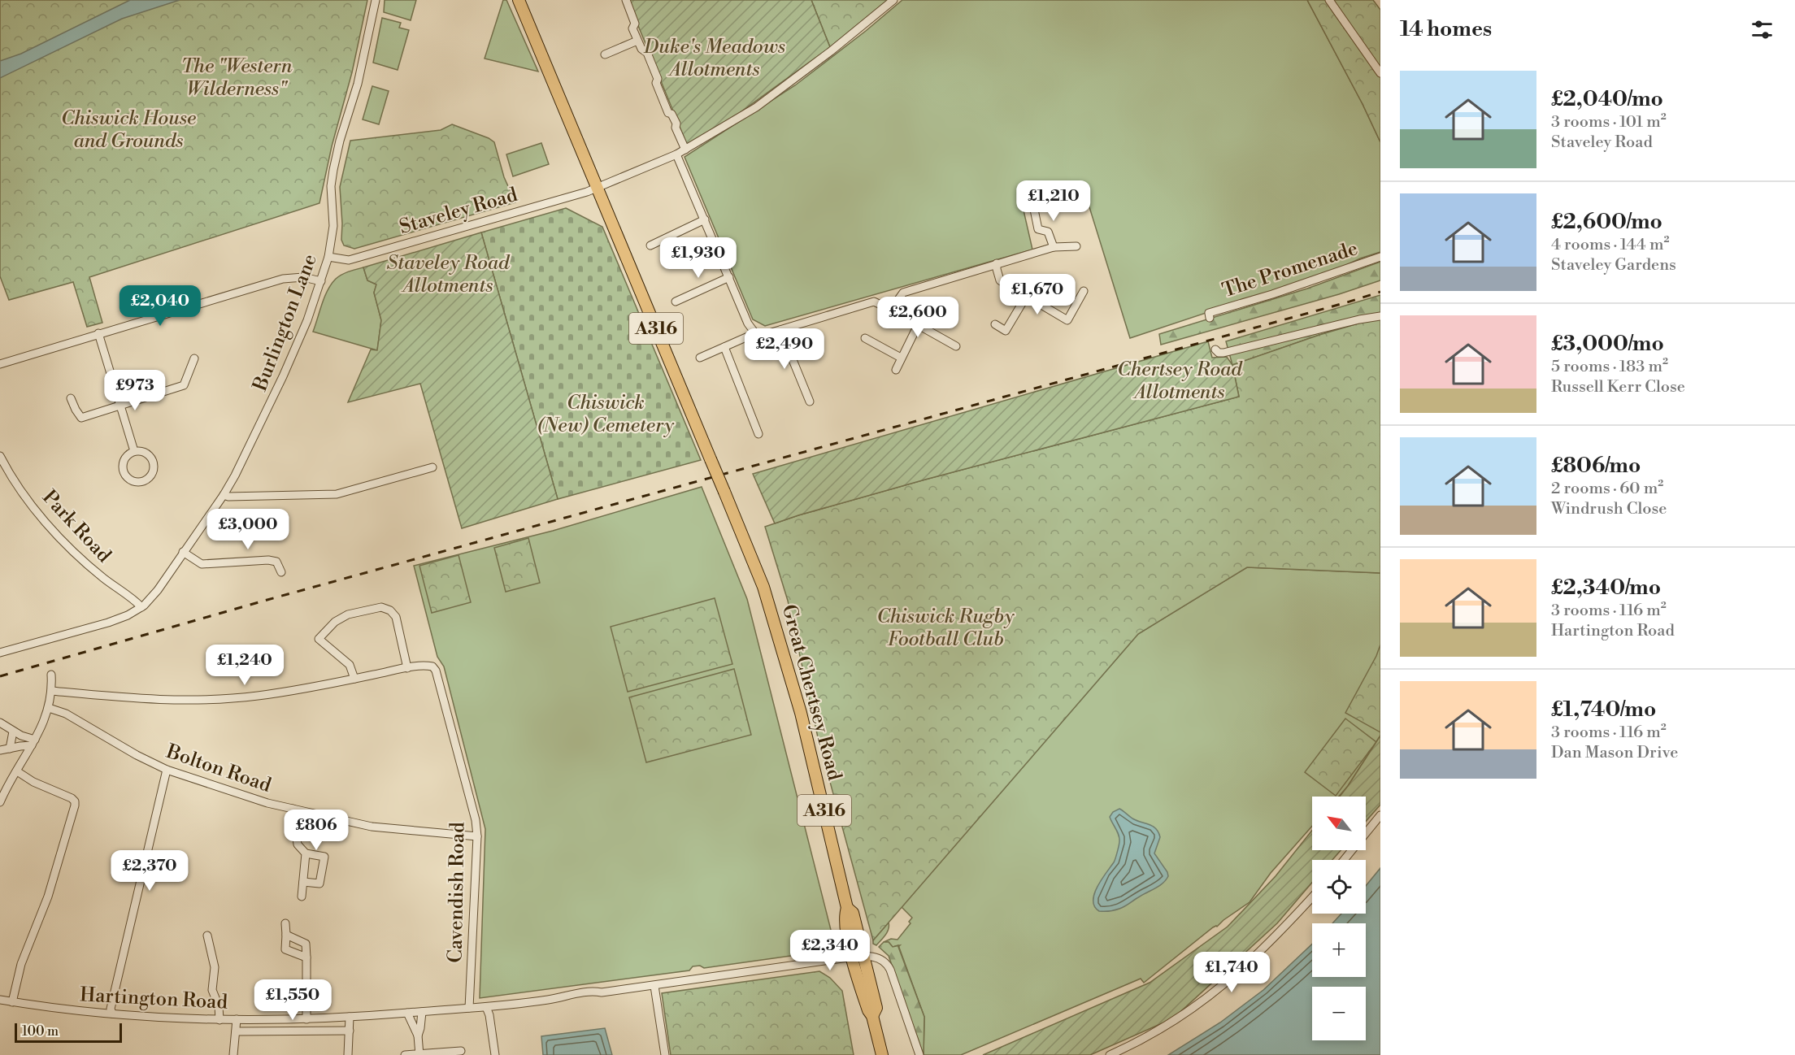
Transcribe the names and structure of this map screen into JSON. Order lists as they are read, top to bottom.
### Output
{
  "streets": {
    "highway": ["A316", "Great Chertsey Road"],
    "street": [
      "Staveley Road",
      "The Promenade",
      "Burlington Lane",
      "Park Road",
      "Bolton Road",
      "Cavendish Road",
      "Hartington Road"
    ]
  },
  "crossings": [
    ["Staveley Road", "Burlington Lane"],
    ["Staveley Road", "A316"],
    ["Staveley Road", "Great Chertsey Road"],
    ["Burlington Lane", "Park Road"],
    ["A316", "Great Chertsey Road"],
    ["A316", "Hartington Road"],
    ["Great Chertsey Road", "Hartington Road"],
    ["Bolton Road", "Cavendish Road"],
    ["Cavendish Road", "Hartington Road"]
  ],
  "parks": [
    "Duke's Meadows Allotments",
    "The \"Western Wilderness\"",
    "Chiswick House and Grounds",
    "Staveley Road Allotments",
    "Chertsey Road Allotments",
    "Chiswick (New) Cemetery",
    "Chiswick Rugby Football Club"
  ],
  "scale_bar": "100 m",
  "north": "top left",
  "page": {
    "heading": "14 homes",
    "list": [
      {
        "name": "£2,040/mo",
        "note": "3 rooms · 101 m² · Staveley Road"
      },
      {
        "name": "£2,600/mo",
        "note": "4 rooms · 144 m² · Staveley Gardens"
      },
      {
        "name": "£3,000/mo",
        "note": "5 rooms · 183 m² · Russell Kerr Close"
      },
      {
        "name": "£806/mo",
        "note": "2 rooms · 60 m² · Windrush Close"
      },
      {
        "name": "£2,340/mo",
        "note": "3 rooms · 116 m² · Hartington Road"
      },
      {
        "name": "£1,740/mo",
        "note": "3 rooms · 116 m² · Dan Mason Drive"
      }
    ],
    "price": [
      "£1,210",
      "£1,930",
      "£1,670",
      "£2,040",
      "£2,600",
      "£2,490",
      "£973",
      "£3,000",
      "£1,240",
      "£806",
      "£2,370",
      "£2,340",
      "£1,740",
      "£1,550"
    ],
    "map_buttons": ["+", "−"],
    "scale": "100 m"
  }
}
